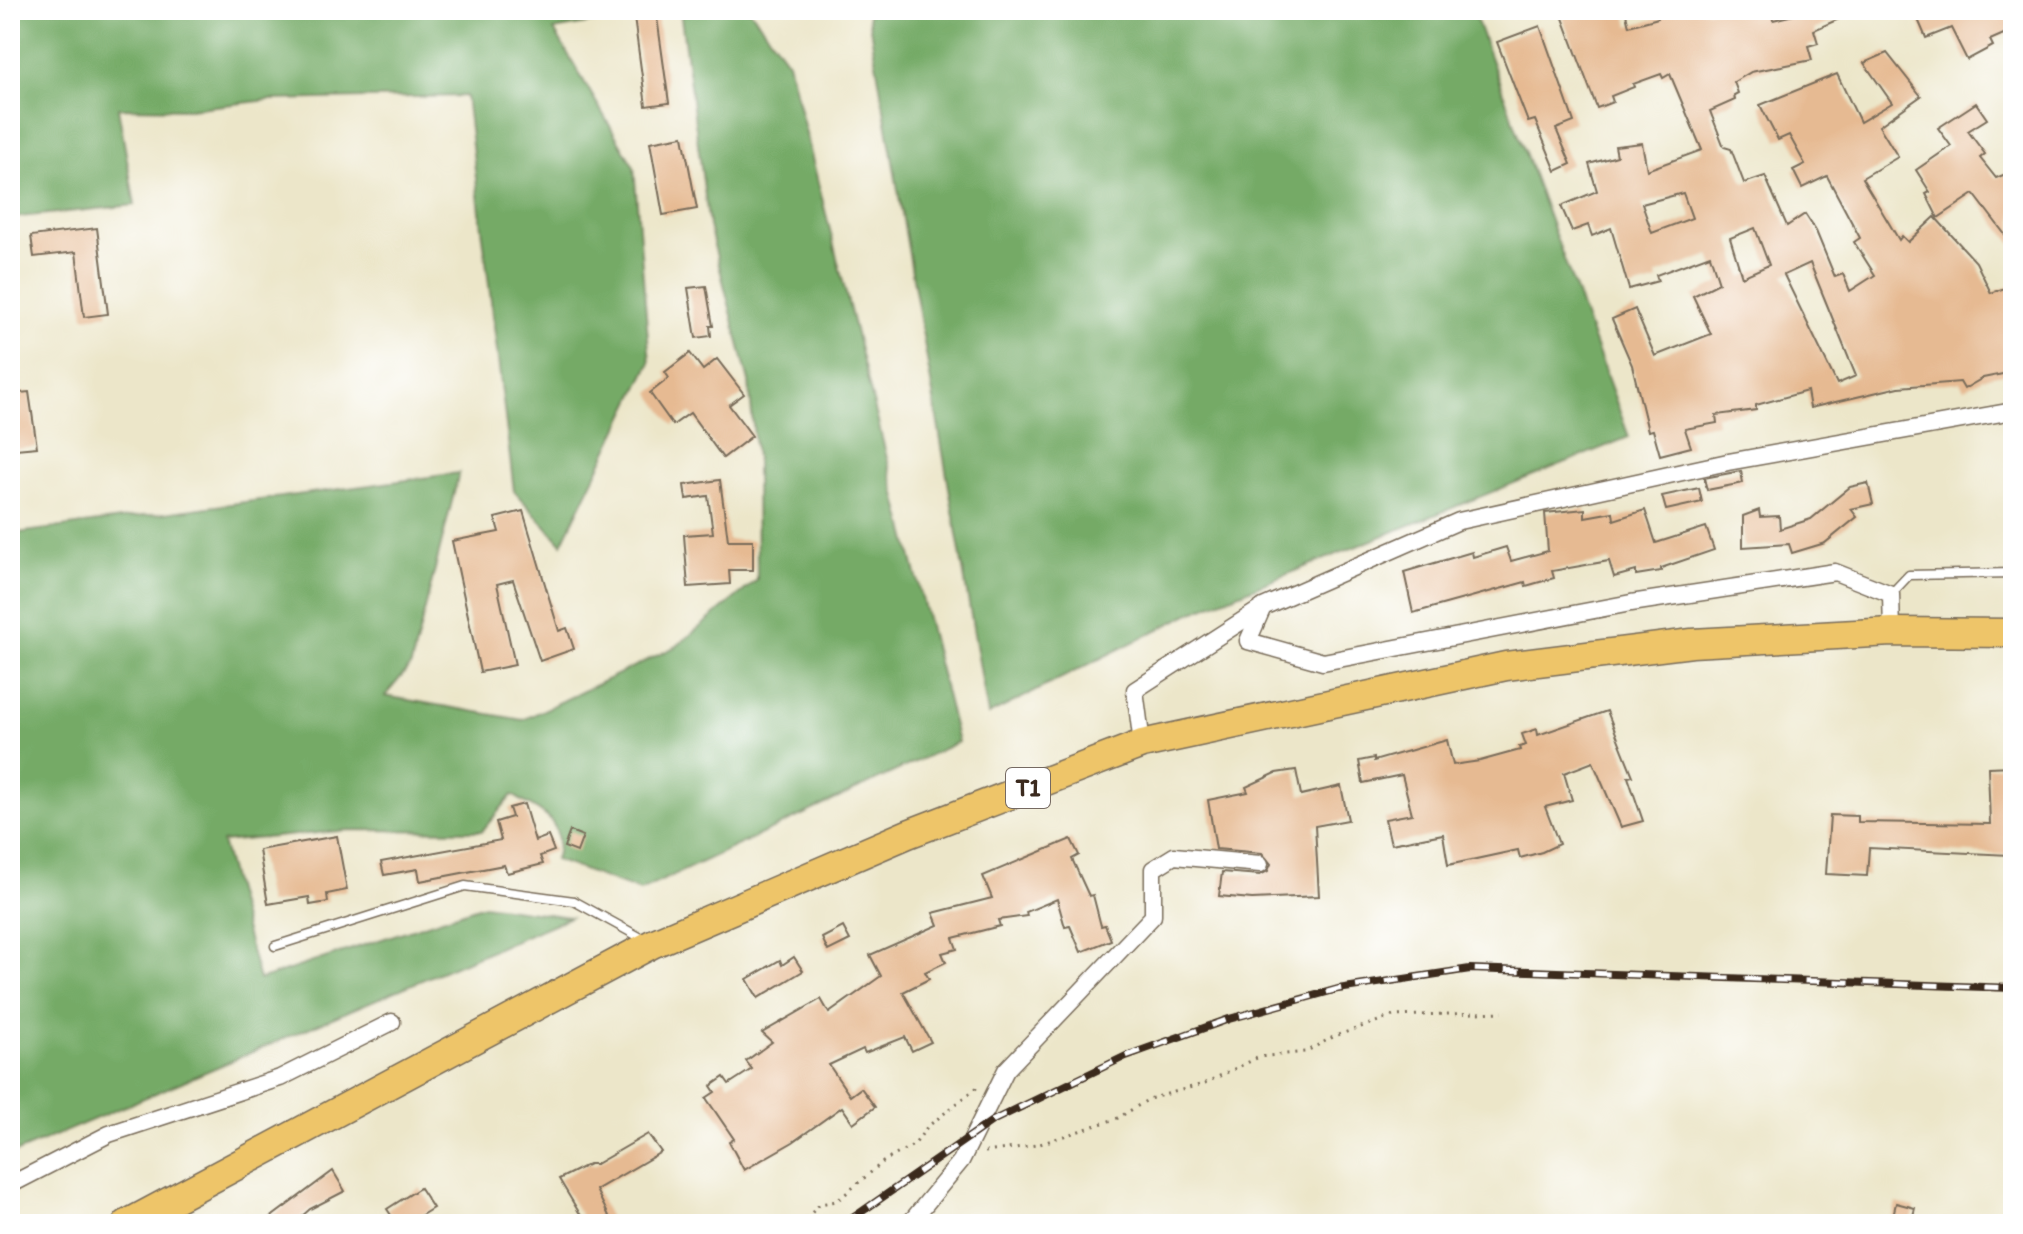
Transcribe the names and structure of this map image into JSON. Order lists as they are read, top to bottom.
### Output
{
  "streets": {
    "highway": ["T1"]
  }
}
